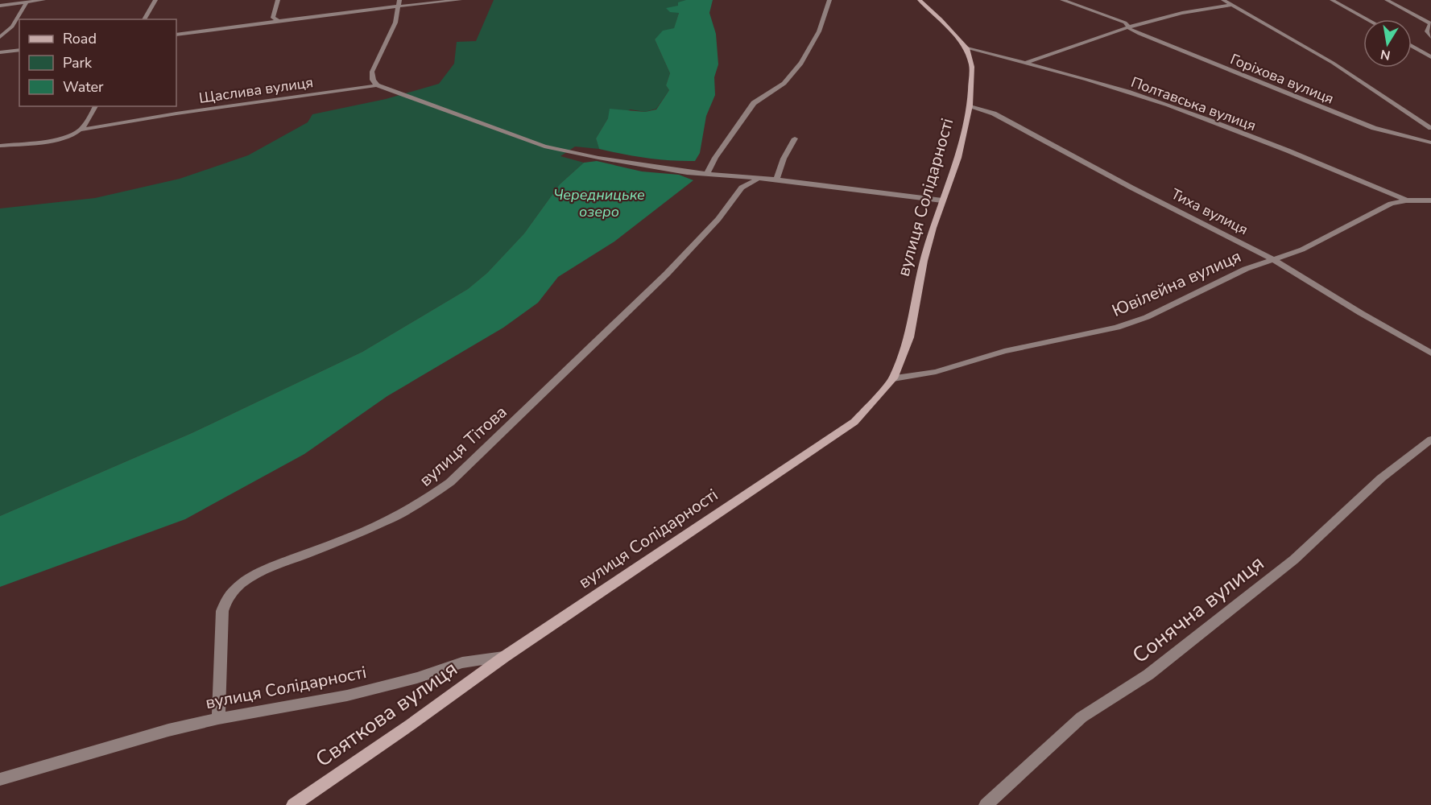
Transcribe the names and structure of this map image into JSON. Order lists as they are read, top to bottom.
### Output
{
  "streets": {
    "main road": ["вулиця Солідарності", "Святкова вулиця"],
    "street": [
      "Горіхова вулиця",
      "Щаслива вулиця",
      "Полтавська вулиця",
      "Тиха вулиця",
      "Ювілейна вулиця",
      "вулиця Тітова",
      "Сонячна вулиця"
    ]
  },
  "crossings": [
    ["Полтавська вулиця", "вулиця Солідарності"],
    ["Полтавська вулиця", "Ювілейна вулиця"],
    ["вулиця Солідарності", "Тиха вулиця"],
    ["вулиця Солідарності", "Ювілейна вулиця"],
    ["вулиця Солідарності", "вулиця Тітова"],
    ["вулиця Солідарності", "Святкова вулиця"],
    ["Тиха вулиця", "Ювілейна вулиця"]
  ],
  "water": ["Чередницьке озеро"],
  "legend": ["Road", "Park", "Water"],
  "north": "bottom"
}
